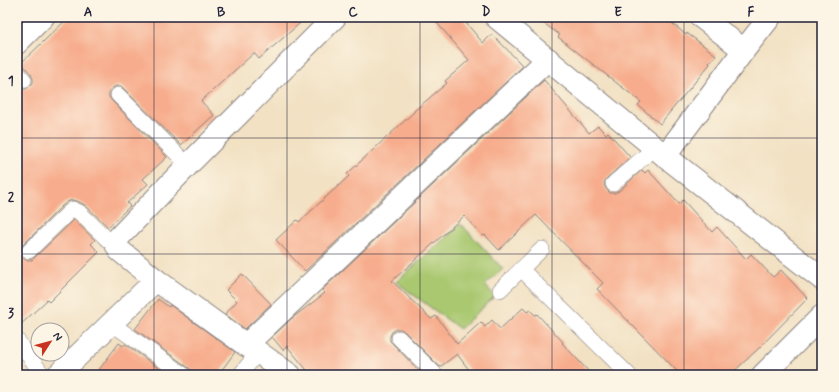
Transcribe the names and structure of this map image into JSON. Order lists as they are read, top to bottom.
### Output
{
  "north": "top right",
  "grid": {
    "columns": [
      "A",
      "B",
      "C",
      "D",
      "E",
      "F"
    ],
    "rows": ["1", "2", "3"]
  }
}
